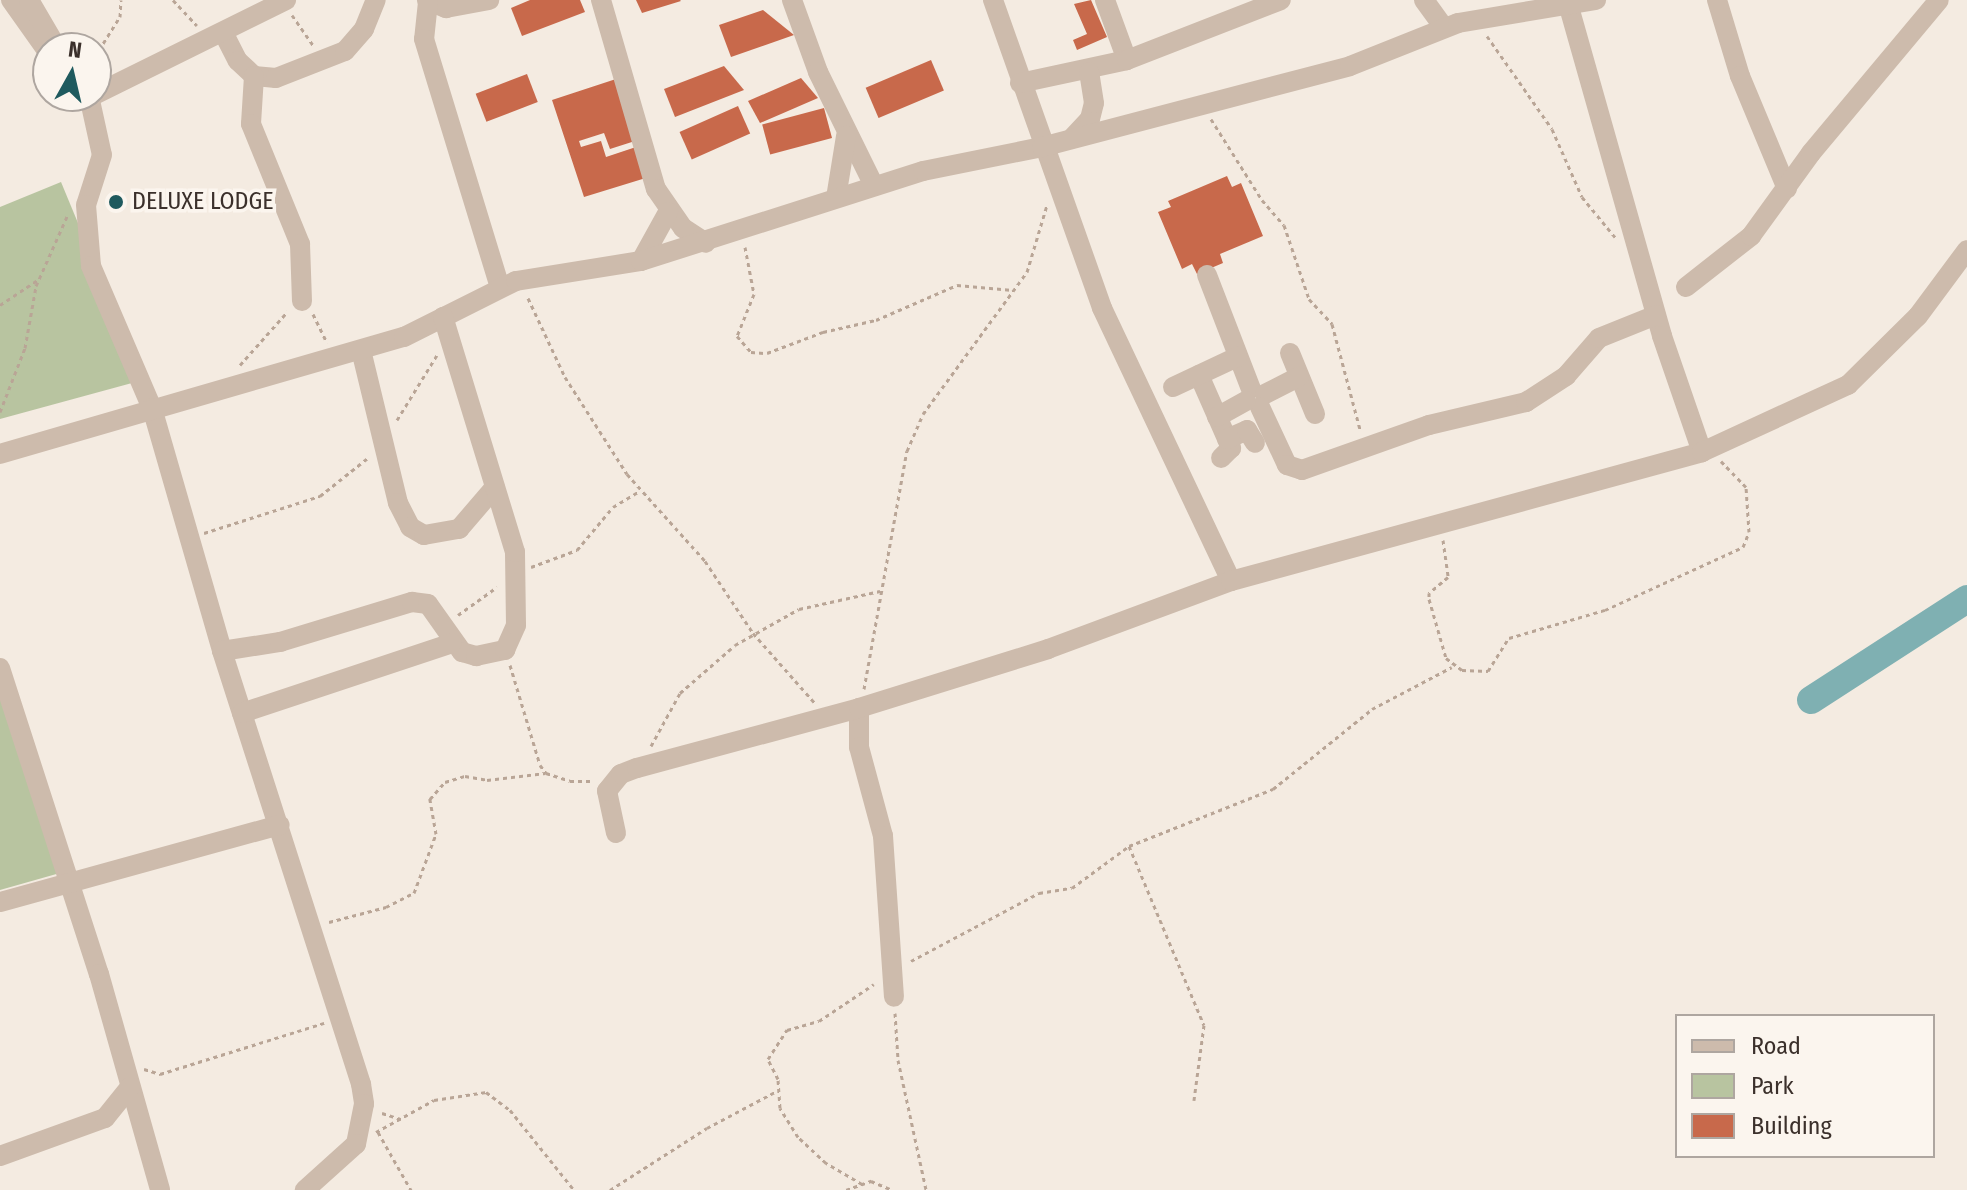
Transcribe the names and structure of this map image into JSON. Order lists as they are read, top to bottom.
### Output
{
  "places": ["DELUXE LODGE"],
  "legend": ["Road", "Park", "Building"],
  "north": "top"
}
